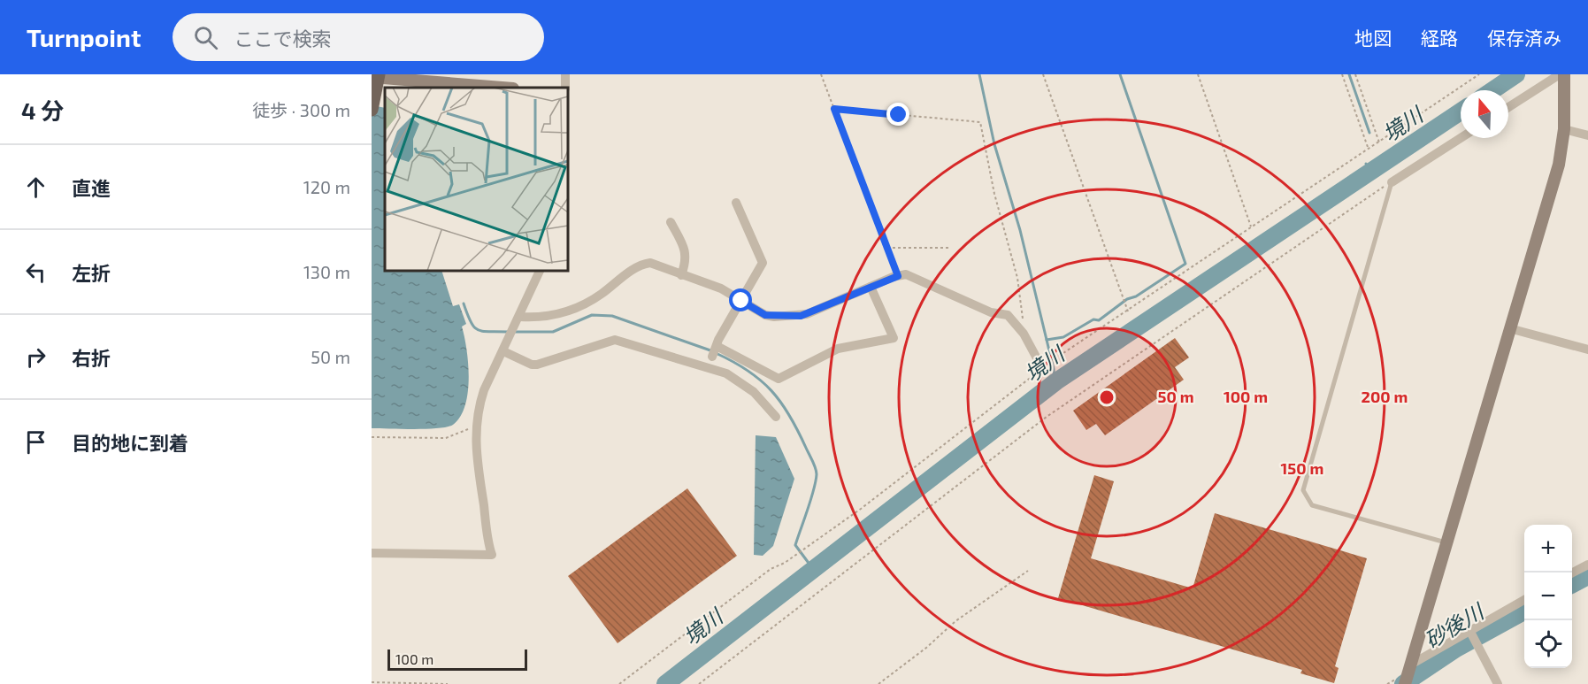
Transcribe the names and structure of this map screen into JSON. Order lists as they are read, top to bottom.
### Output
{
  "water": ["境川", "砂後川"],
  "scale_bar": "100 m",
  "north": "top",
  "page": {
    "header": "Turnpoint",
    "search": "ここで検索",
    "nav": ["地図", "経路", "保存済み"],
    "heading": ["4 分", "徒歩 · 300 m"],
    "list": [
      ["直進", "120 m"],
      ["左折", "130 m"],
      ["右折", "50 m"],
      "目的地に到着"
    ],
    "map_buttons": ["+", "−"],
    "scale": "100 m"
  },
  "rings": [
    "50 m",
    "100 m",
    "200 m",
    "150 m"
  ]
}
